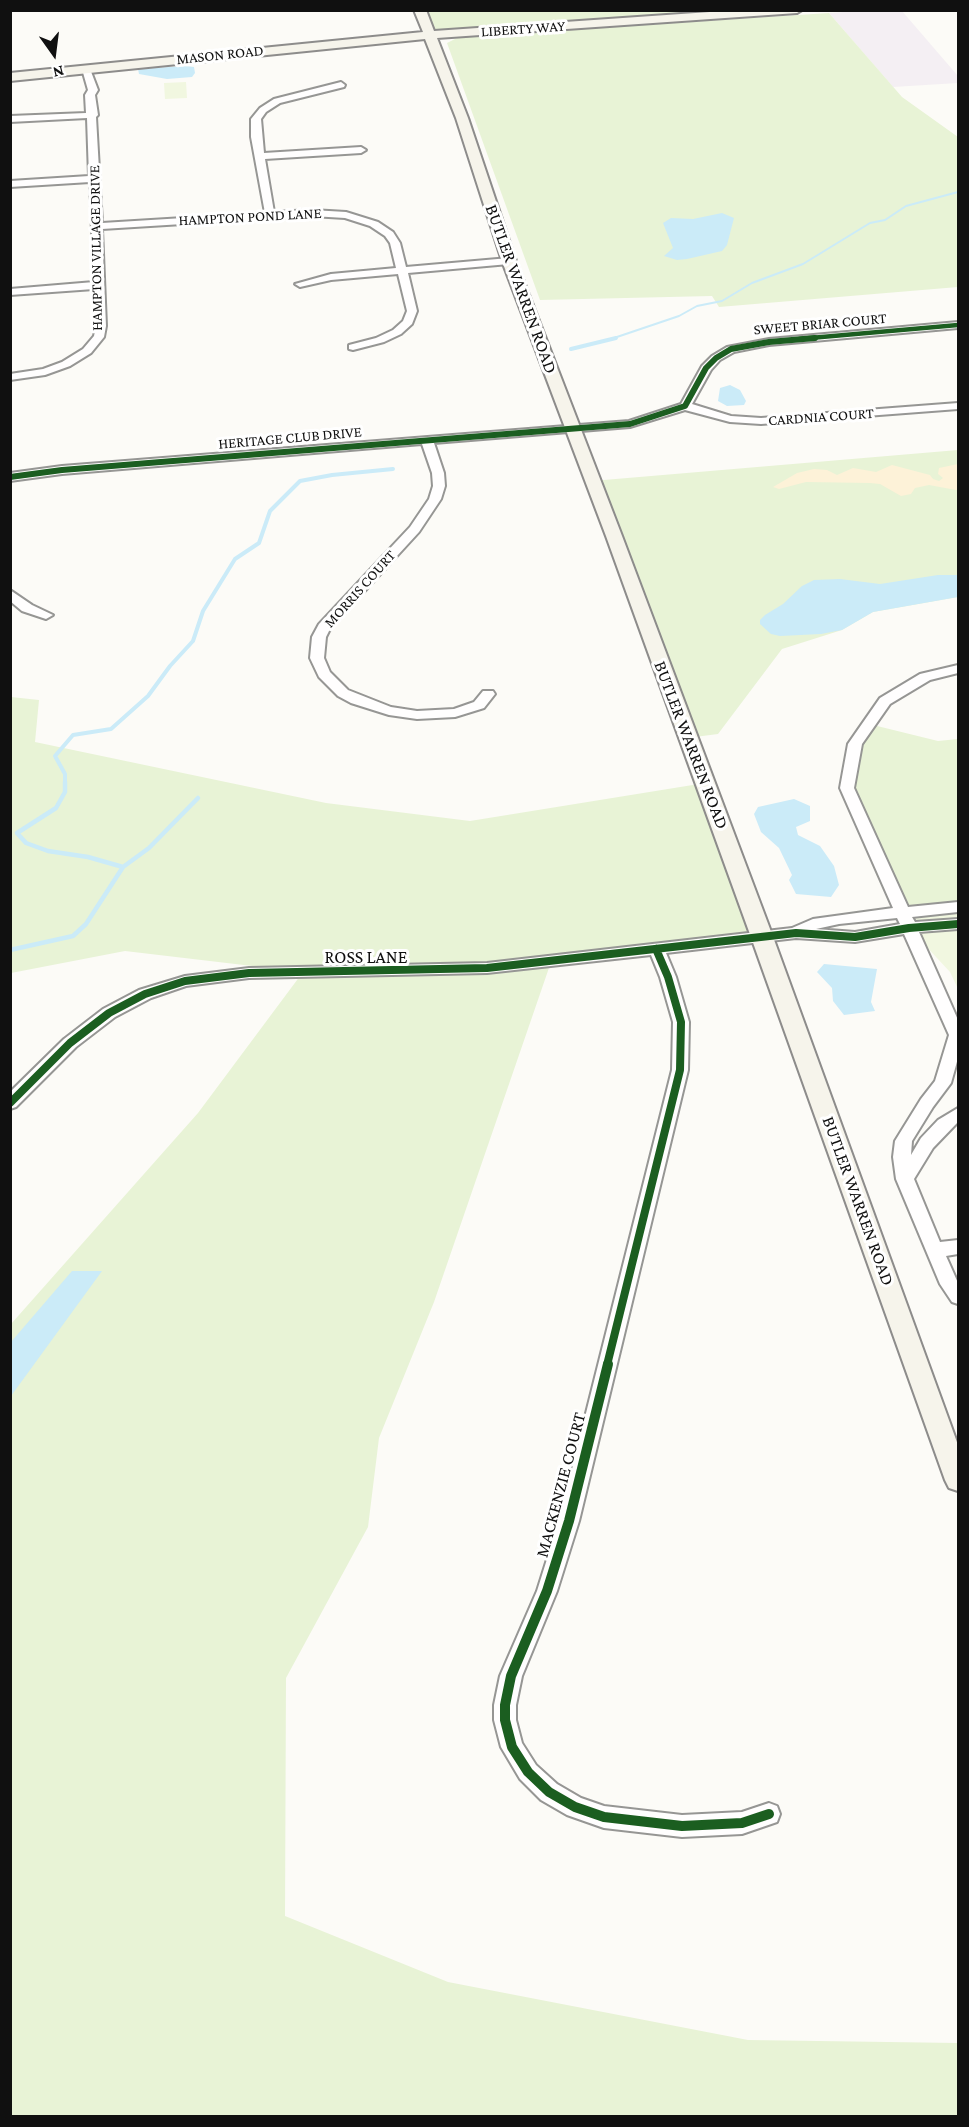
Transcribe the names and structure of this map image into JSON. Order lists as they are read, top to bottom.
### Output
{
  "streets": {
    "main road": ["LIBERTY WAY", "MASON ROAD", "BUTLER WARREN ROAD"],
    "street": [
      "HAMPTON POND LANE",
      "HAMPTON VILLAGE DRIVE",
      "SWEET BRIAR COURT",
      "CARDNIA COURT",
      "HERITAGE CLUB DRIVE",
      "MORRIS COURT",
      "ROSS LANE",
      "MACKENZIE COURT"
    ]
  },
  "crossings": [
    ["LIBERTY WAY", "MASON ROAD"],
    ["LIBERTY WAY", "BUTLER WARREN ROAD"],
    ["MASON ROAD", "HAMPTON VILLAGE DRIVE"],
    ["MASON ROAD", "BUTLER WARREN ROAD"],
    ["HAMPTON POND LANE", "HAMPTON VILLAGE DRIVE"],
    ["BUTLER WARREN ROAD", "HERITAGE CLUB DRIVE"],
    ["BUTLER WARREN ROAD", "ROSS LANE"],
    ["SWEET BRIAR COURT", "CARDNIA COURT"],
    ["HERITAGE CLUB DRIVE", "MORRIS COURT"],
    ["ROSS LANE", "MACKENZIE COURT"]
  ],
  "north": "bottom"
}
